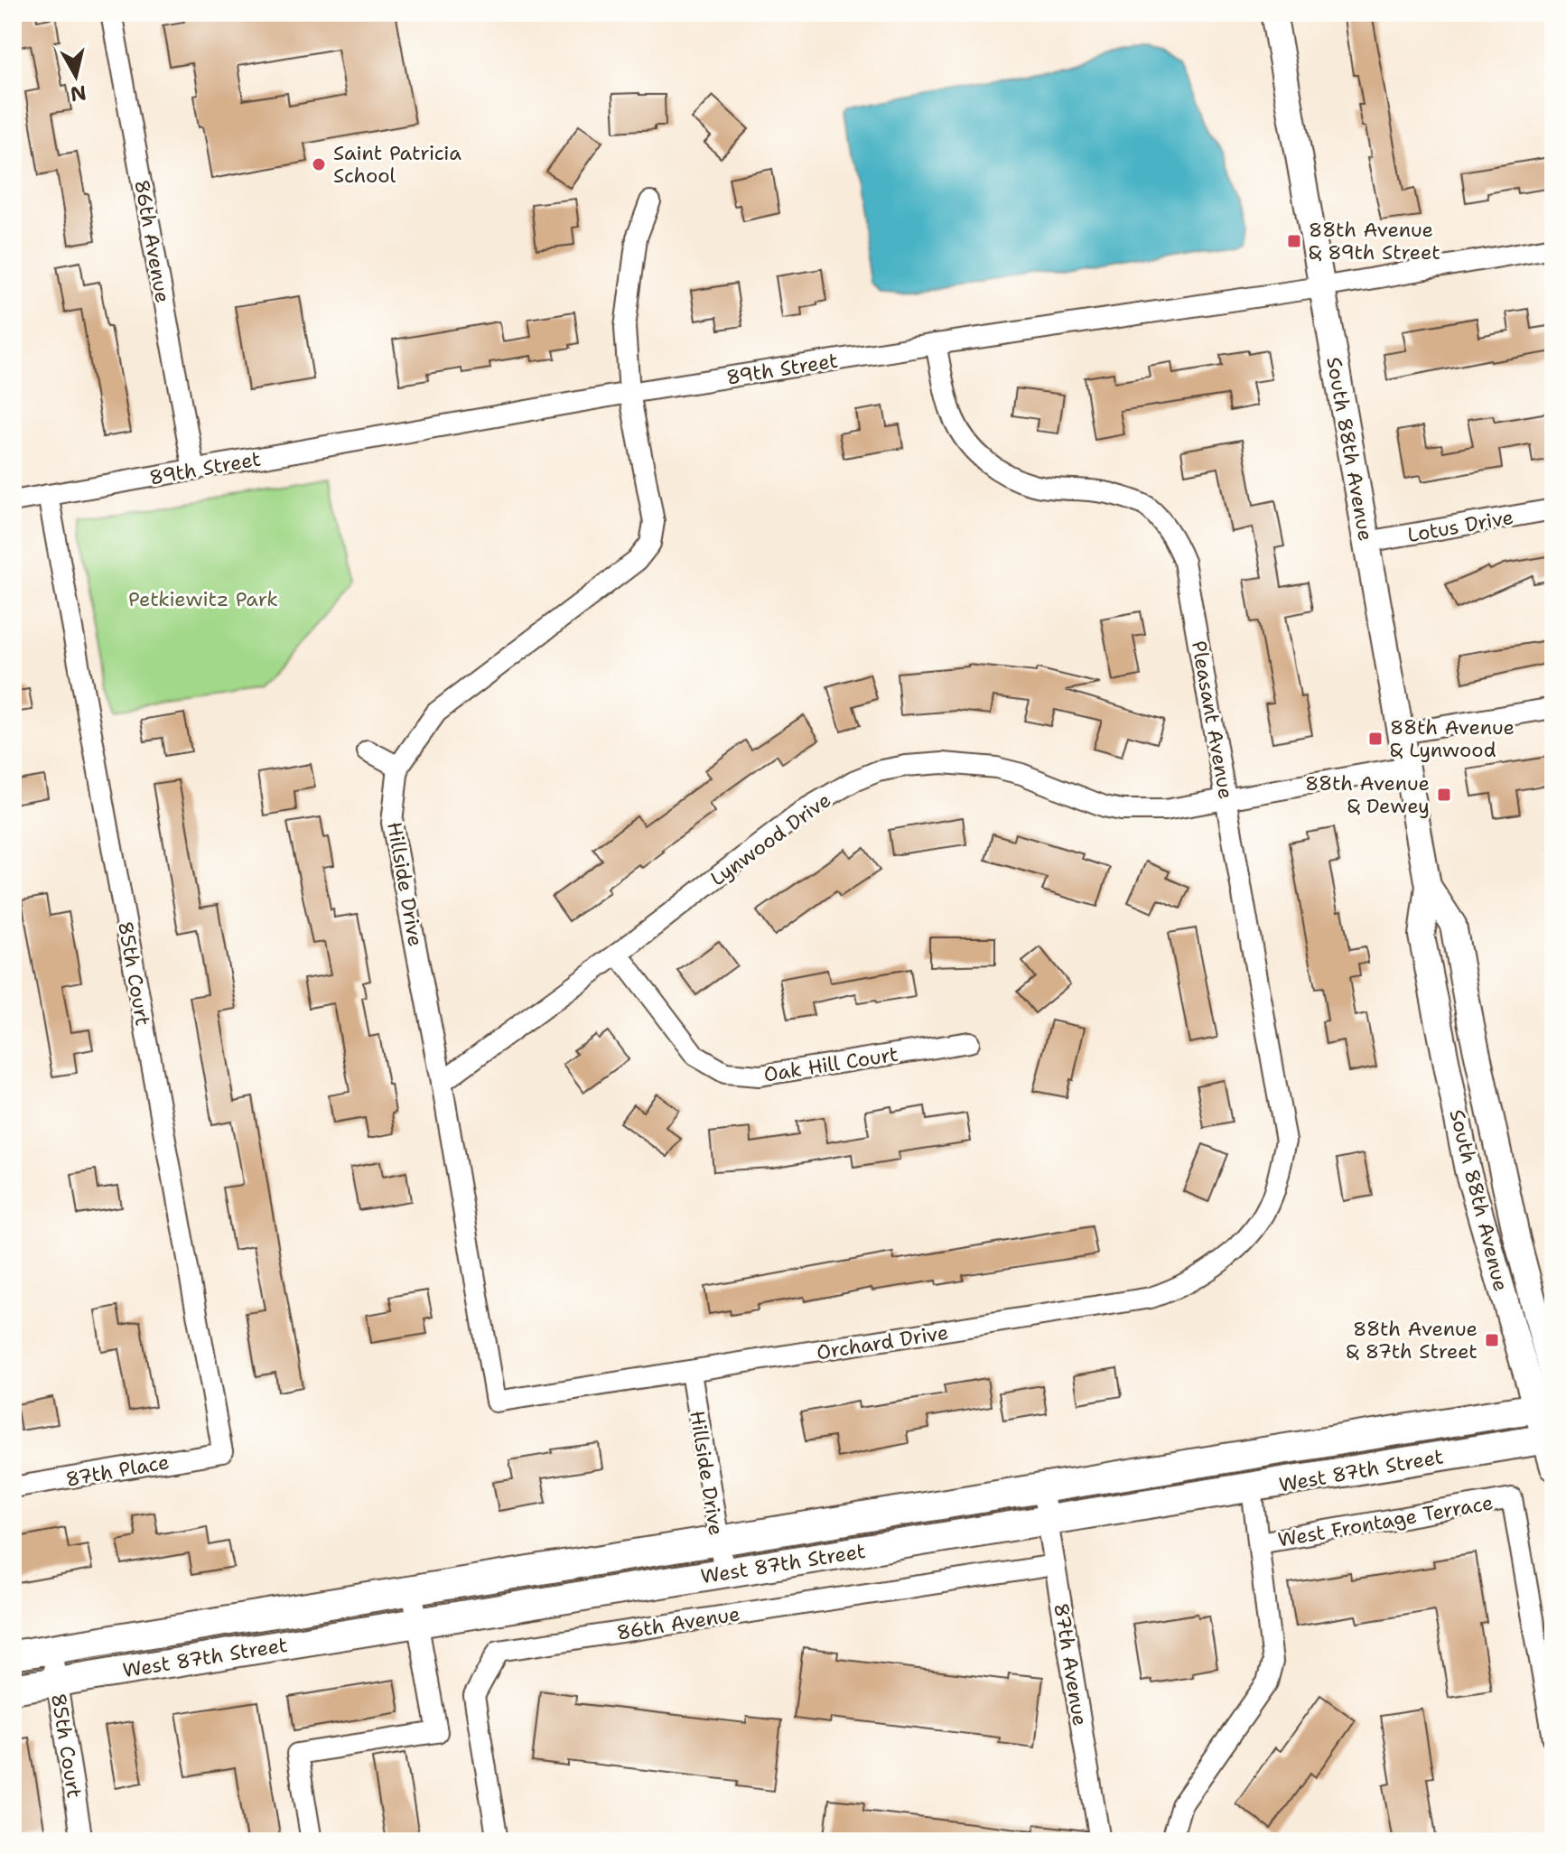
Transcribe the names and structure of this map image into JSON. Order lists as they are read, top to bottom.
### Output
{
  "streets": {
    "main road": ["West 87th Street"],
    "street": [
      "86th Avenue",
      "89th Street",
      "South 88th Avenue",
      "Lotus Drive",
      "Pleasant Avenue",
      "Lynwood Drive",
      "Hillside Drive",
      "85th Court",
      "Oak Hill Court",
      "Orchard Drive",
      "87th Place",
      "West Frontage Terrace",
      "87th Avenue"
    ]
  },
  "crossings": [
    ["86th Avenue", "89th Street"],
    ["86th Avenue", "87th Avenue"],
    ["89th Street", "South 88th Avenue"],
    ["89th Street", "Pleasant Avenue"],
    ["89th Street", "Hillside Drive"],
    ["89th Street", "85th Court"],
    ["South 88th Avenue", "Lotus Drive"],
    ["South 88th Avenue", "Lynwood Drive"],
    ["South 88th Avenue", "West 87th Street"],
    ["Pleasant Avenue", "Lynwood Drive"],
    ["Pleasant Avenue", "Orchard Drive"],
    ["Lynwood Drive", "Hillside Drive"],
    ["Lynwood Drive", "Oak Hill Court"],
    ["Hillside Drive", "Orchard Drive"],
    ["Hillside Drive", "West 87th Street"],
    ["85th Court", "87th Place"],
    ["85th Court", "West 87th Street"],
    ["West 87th Street", "87th Avenue"]
  ],
  "parks": ["Petkiewitz Park"],
  "places": {
    "other": ["Saint Patricia School"],
    "transit": [
      "88th Avenue & 89th Street",
      "88th Avenue & Lynwood",
      "88th Avenue & Dewey",
      "88th Avenue & 87th Street"
    ]
  },
  "north": "bottom"
}
